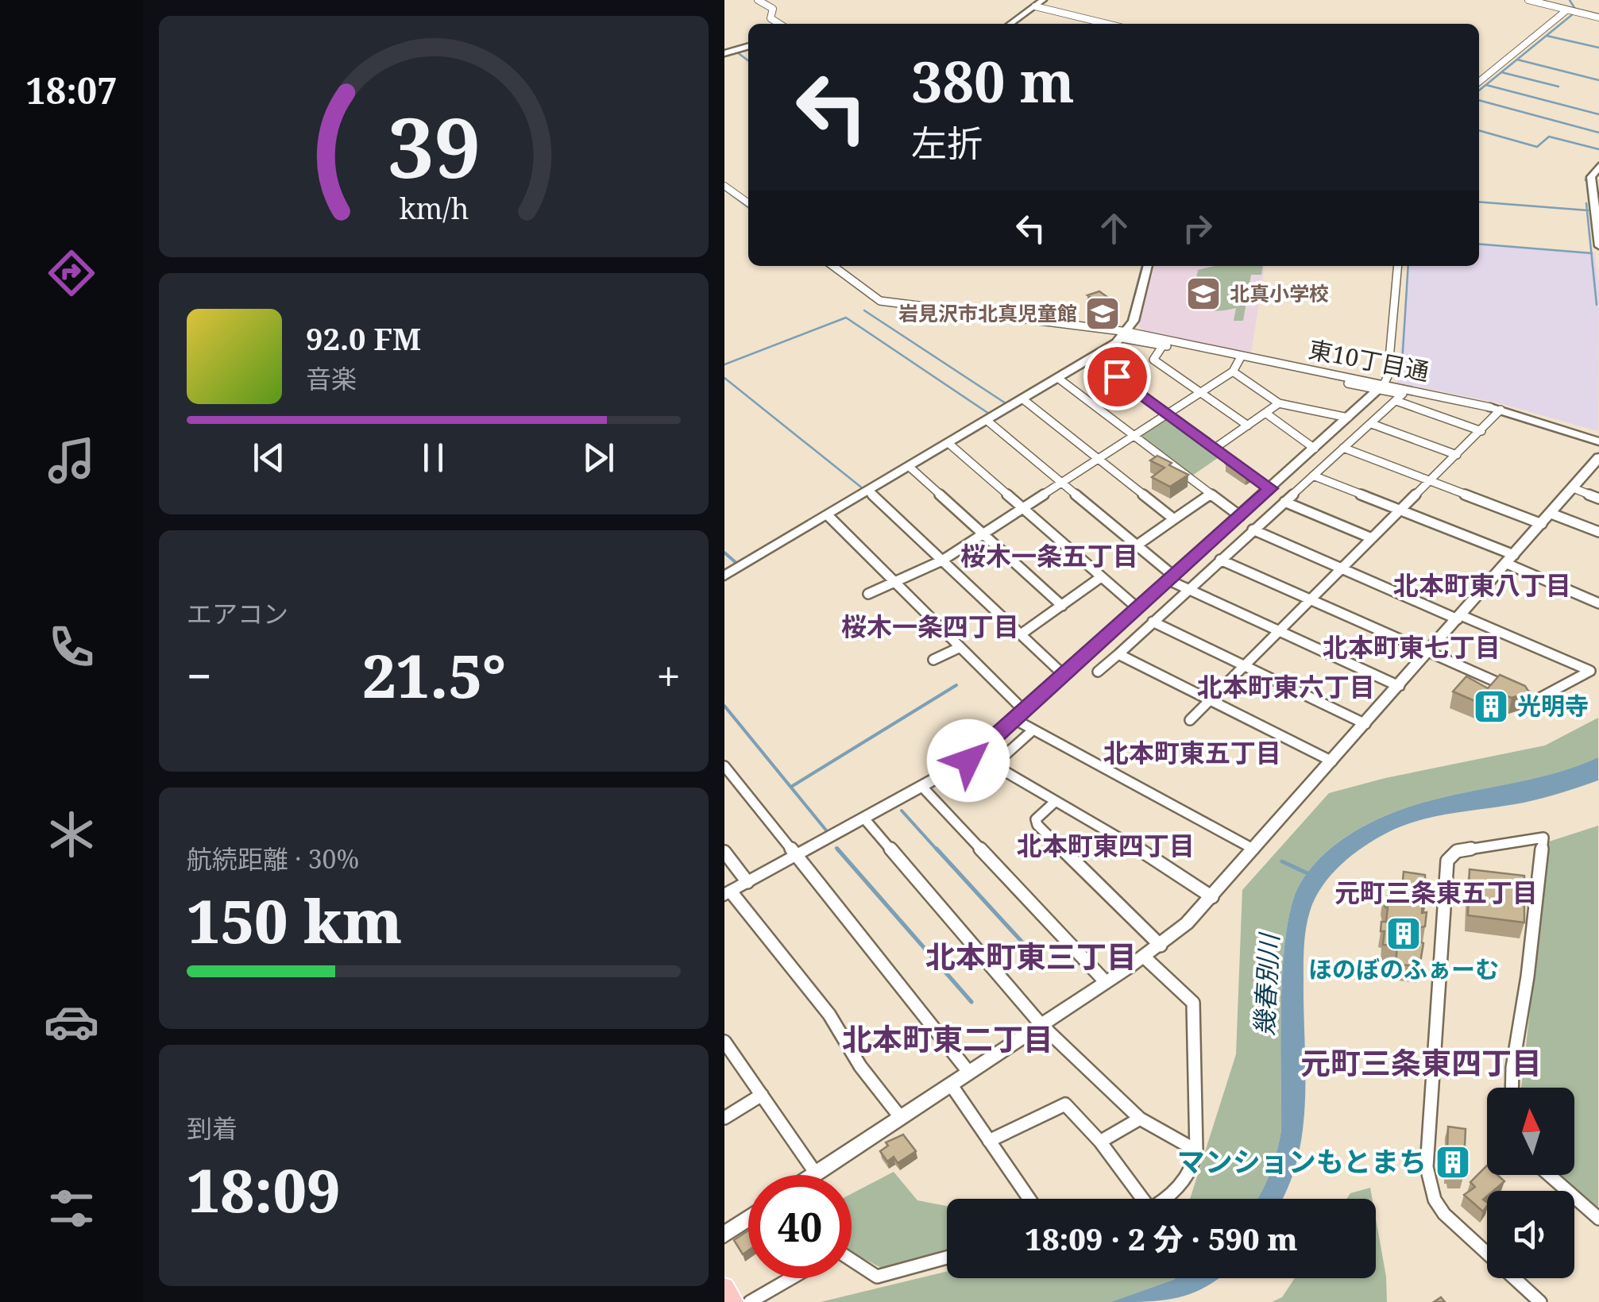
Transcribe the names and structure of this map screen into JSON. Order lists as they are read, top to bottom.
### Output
{
  "streets": {
    "street": ["東10丁目通"]
  },
  "districts": [
    "桜木一条五丁目",
    "北本町東八丁目",
    "桜木一条四丁目",
    "北本町東七丁目",
    "北本町東六丁目",
    "北本町東五丁目",
    "北本町東四丁目",
    "元町三条東五丁目",
    "北本町東三丁目",
    "北本町東二丁目",
    "元町三条東四丁目"
  ],
  "water": ["幾春別川"],
  "places": {
    "school or university": ["北真小学校", "岩見沢市北真児童館"],
    "building": ["光明寺", "ほのぼのふぁーむ", "マンションもとまち"]
  },
  "north": "top",
  "page": {
    "tabs": "18:07",
    "turn": ["380 m", "左折"],
    "song": ["92.0 FM", "音楽"],
    "tile": [
      "エアコン",
      ["航続距離 · 30%", "150 km"],
      ["到着", "18:09"]
    ],
    "heat": ["−", "21.5°", "+"],
    "limit": "40",
    "trip": "18:09 · 2 分 · 590 m",
    "gauge": ["39", "km/h"]
  }
}
